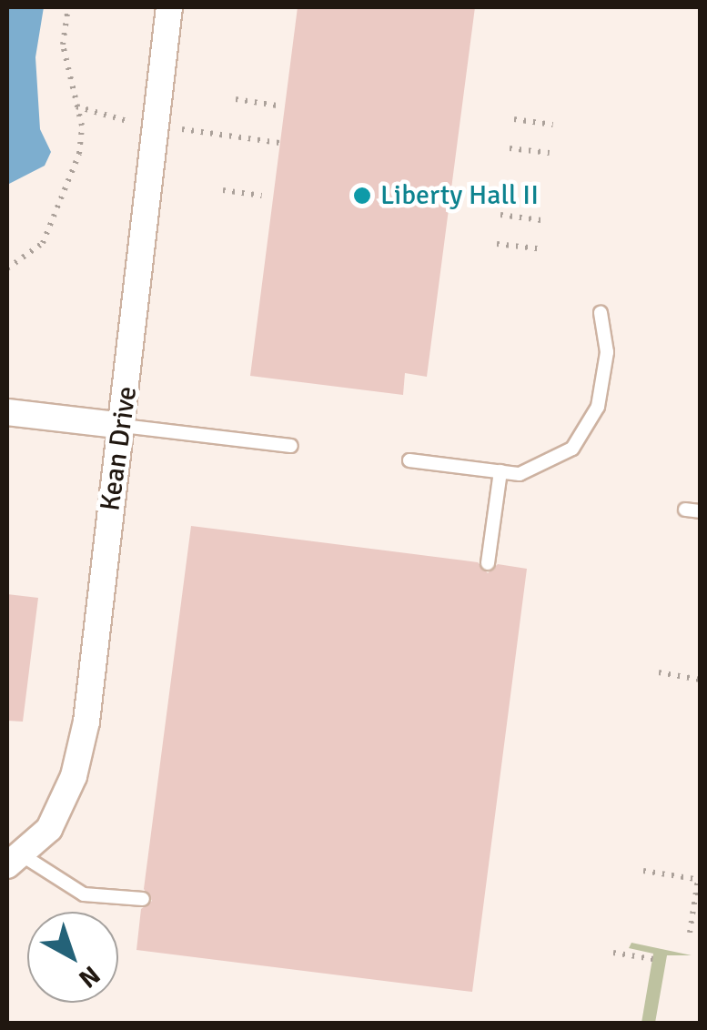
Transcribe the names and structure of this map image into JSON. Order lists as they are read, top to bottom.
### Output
{
  "streets": {
    "street": ["Kean Drive"]
  },
  "places": ["Liberty Hall II"],
  "north": "bottom right"
}
